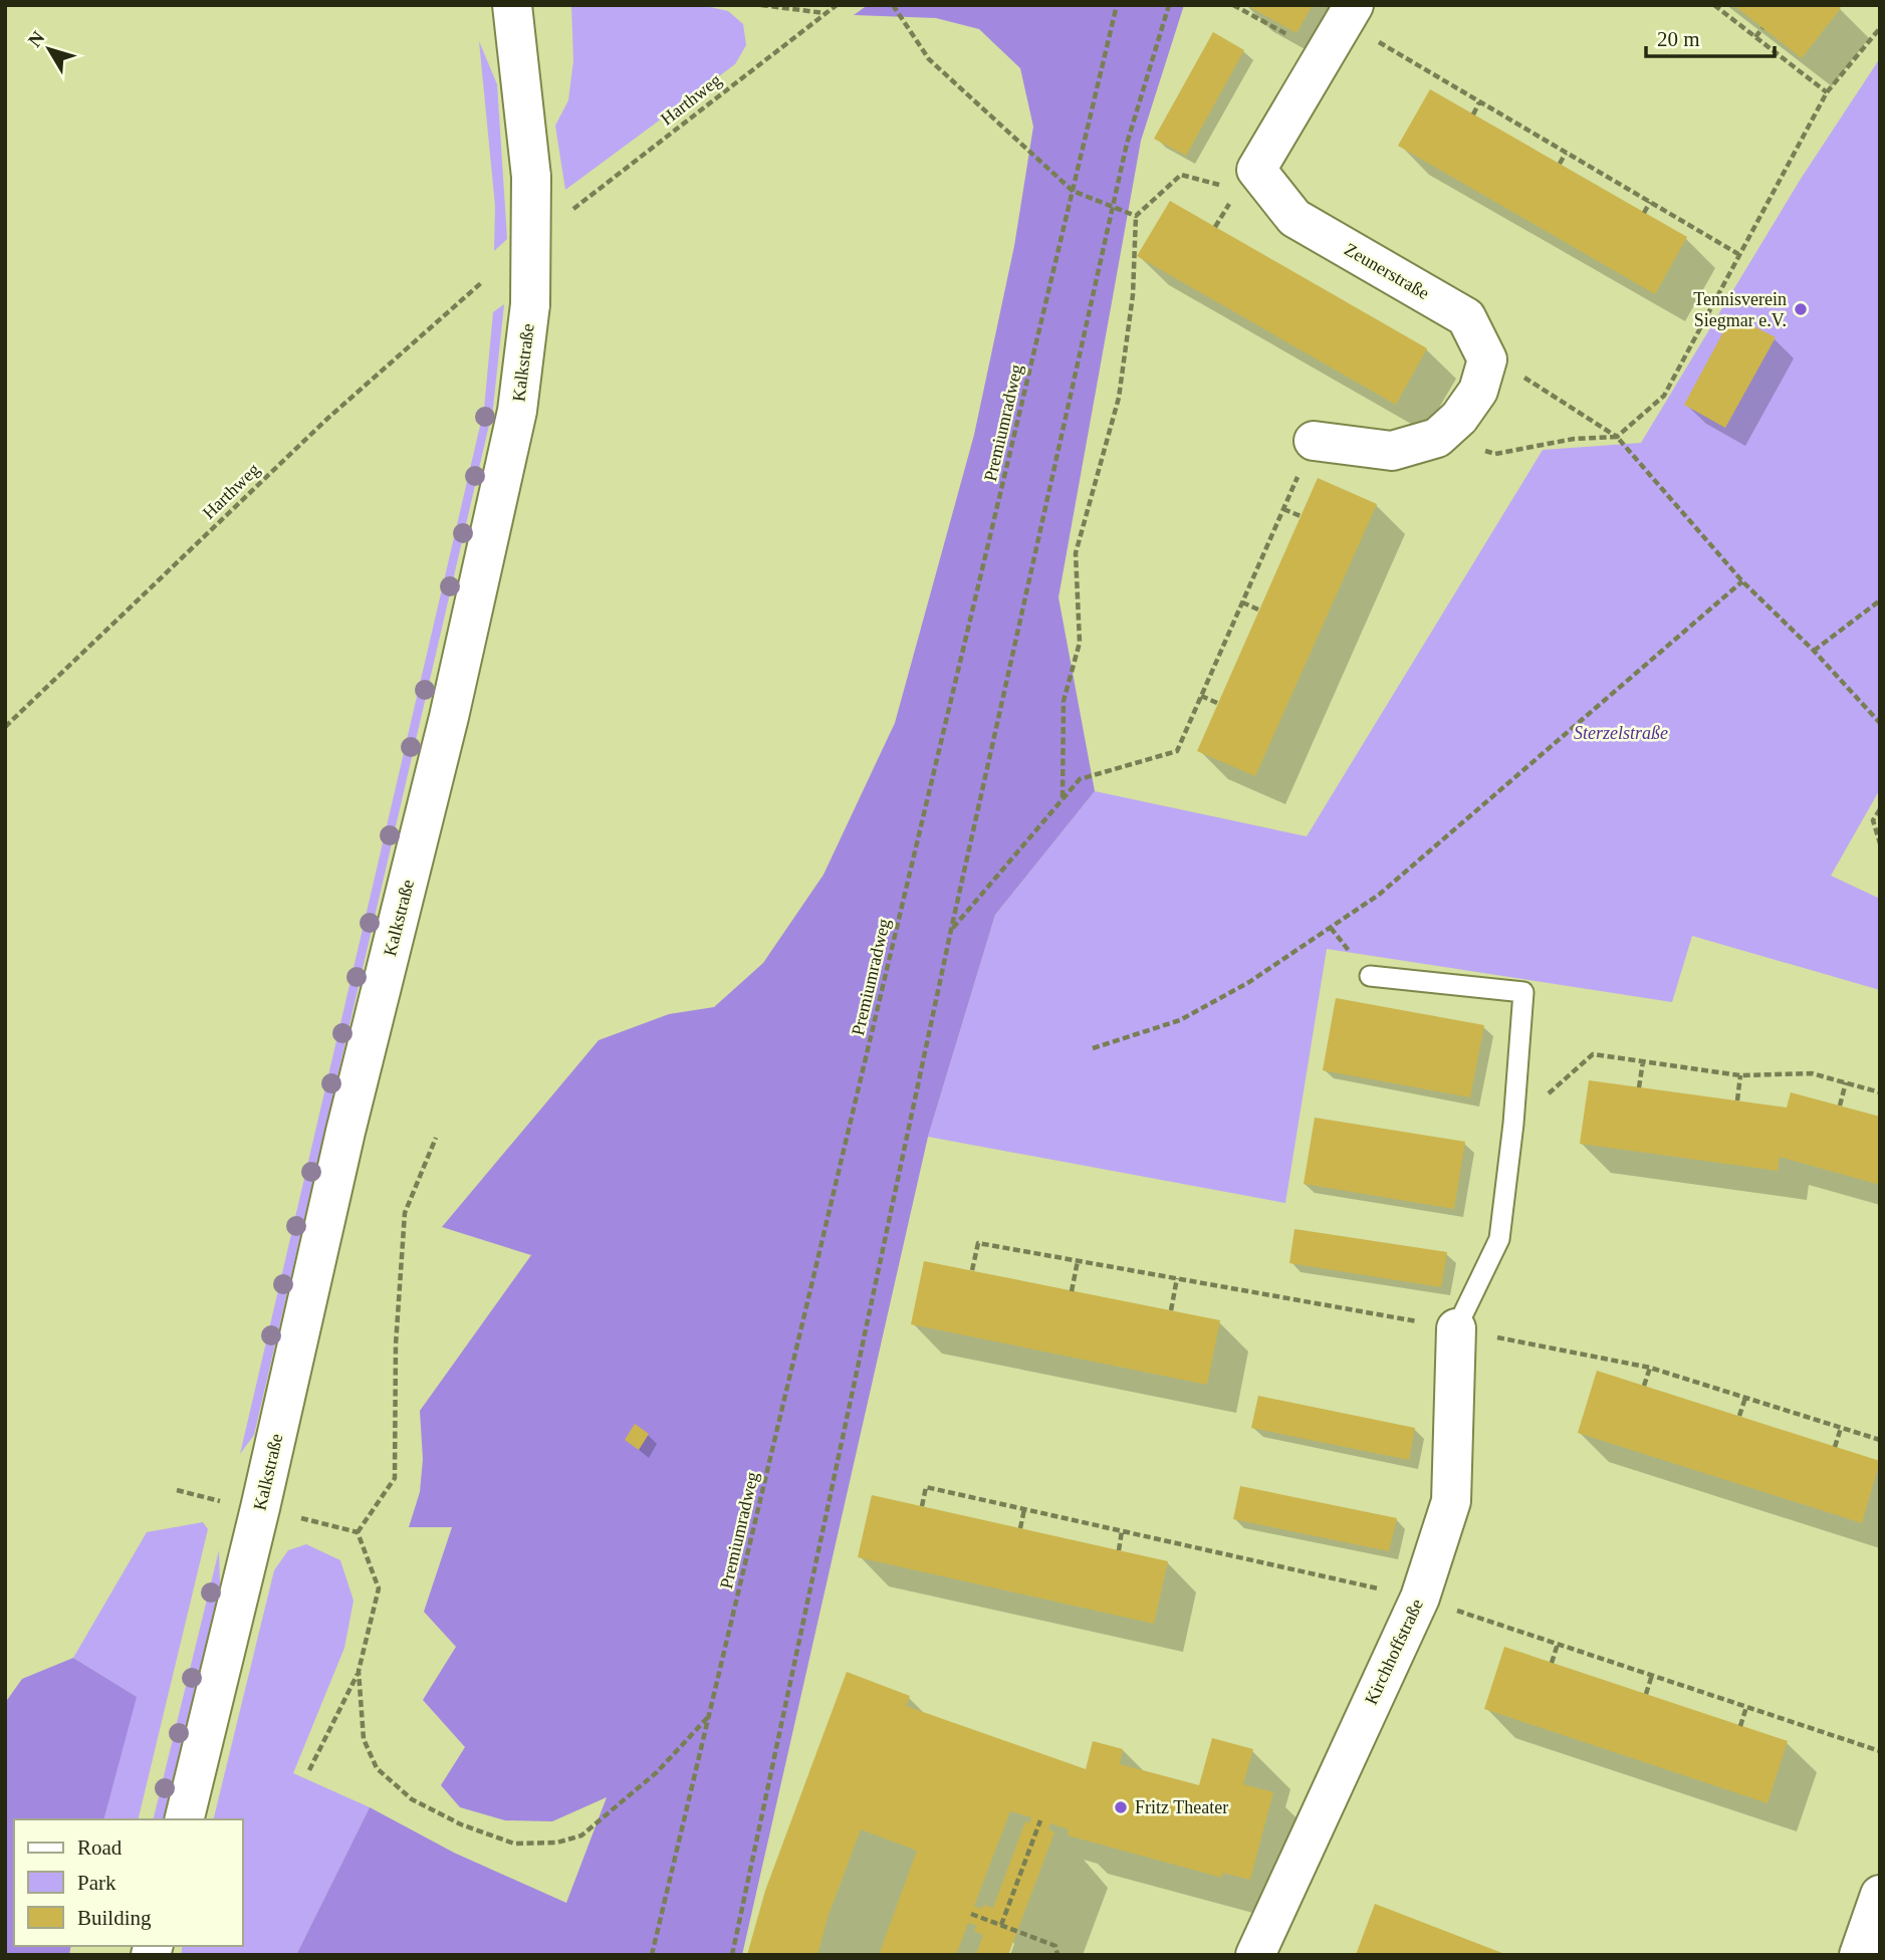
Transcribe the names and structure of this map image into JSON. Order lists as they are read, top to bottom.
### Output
{
  "streets": {
    "main road": ["Zeunerstraße", "Kalkstraße", "Kirchhoffstraße"],
    "path": ["Harthweg", "Premiumradweg"]
  },
  "parks": ["Sterzelstraße"],
  "places": ["Tennisverein Siegmar e.V.", "Fritz Theater"],
  "legend": ["Road", "Park", "Building"],
  "scale_bar": "20 m",
  "north": "top left"
}
